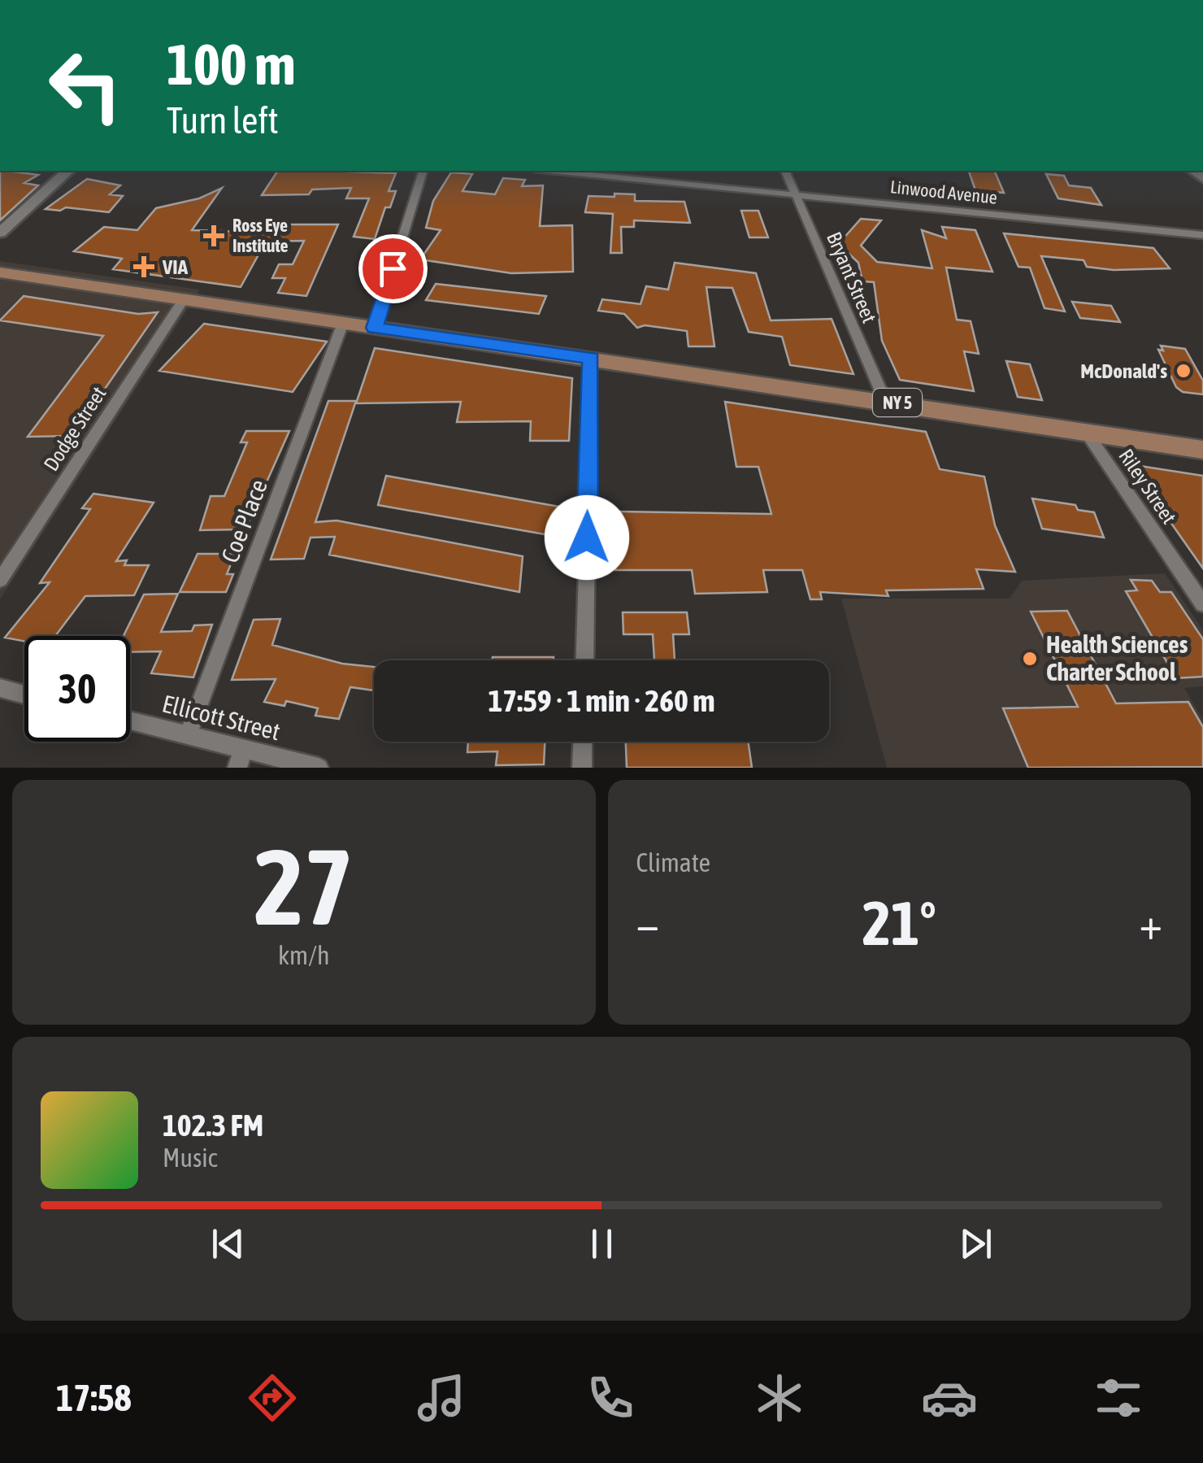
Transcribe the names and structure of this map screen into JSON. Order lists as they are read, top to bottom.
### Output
{
  "streets": {
    "main road": ["NY 5"],
    "street": [
      "Linwood Avenue",
      "Bryant Street",
      "Dodge Street",
      "Riley Street",
      "Coe Place",
      "Ellicott Street"
    ]
  },
  "crossings": [
    ["Linwood Avenue", "Bryant Street"],
    ["Bryant Street", "NY 5"],
    ["NY 5", "Dodge Street"],
    ["NY 5", "Riley Street"],
    ["NY 5", "Coe Place"],
    ["Coe Place", "Ellicott Street"]
  ],
  "places": {
    "health": ["Ross Eye Institute", "VIA"],
    "other": ["McDonald's", "Health Sciences Charter School"]
  },
  "page": {
    "turn": ["100 m", "Turn left"],
    "limit": "30",
    "trip": "17:59 · 1 min · 260 m",
    "tile": [
      ["27", "km/h"],
      "Climate"
    ],
    "heat": ["−", "21°", "+"],
    "song": ["102.3 FM", "Music"],
    "tabs": "17:58"
  }
}
